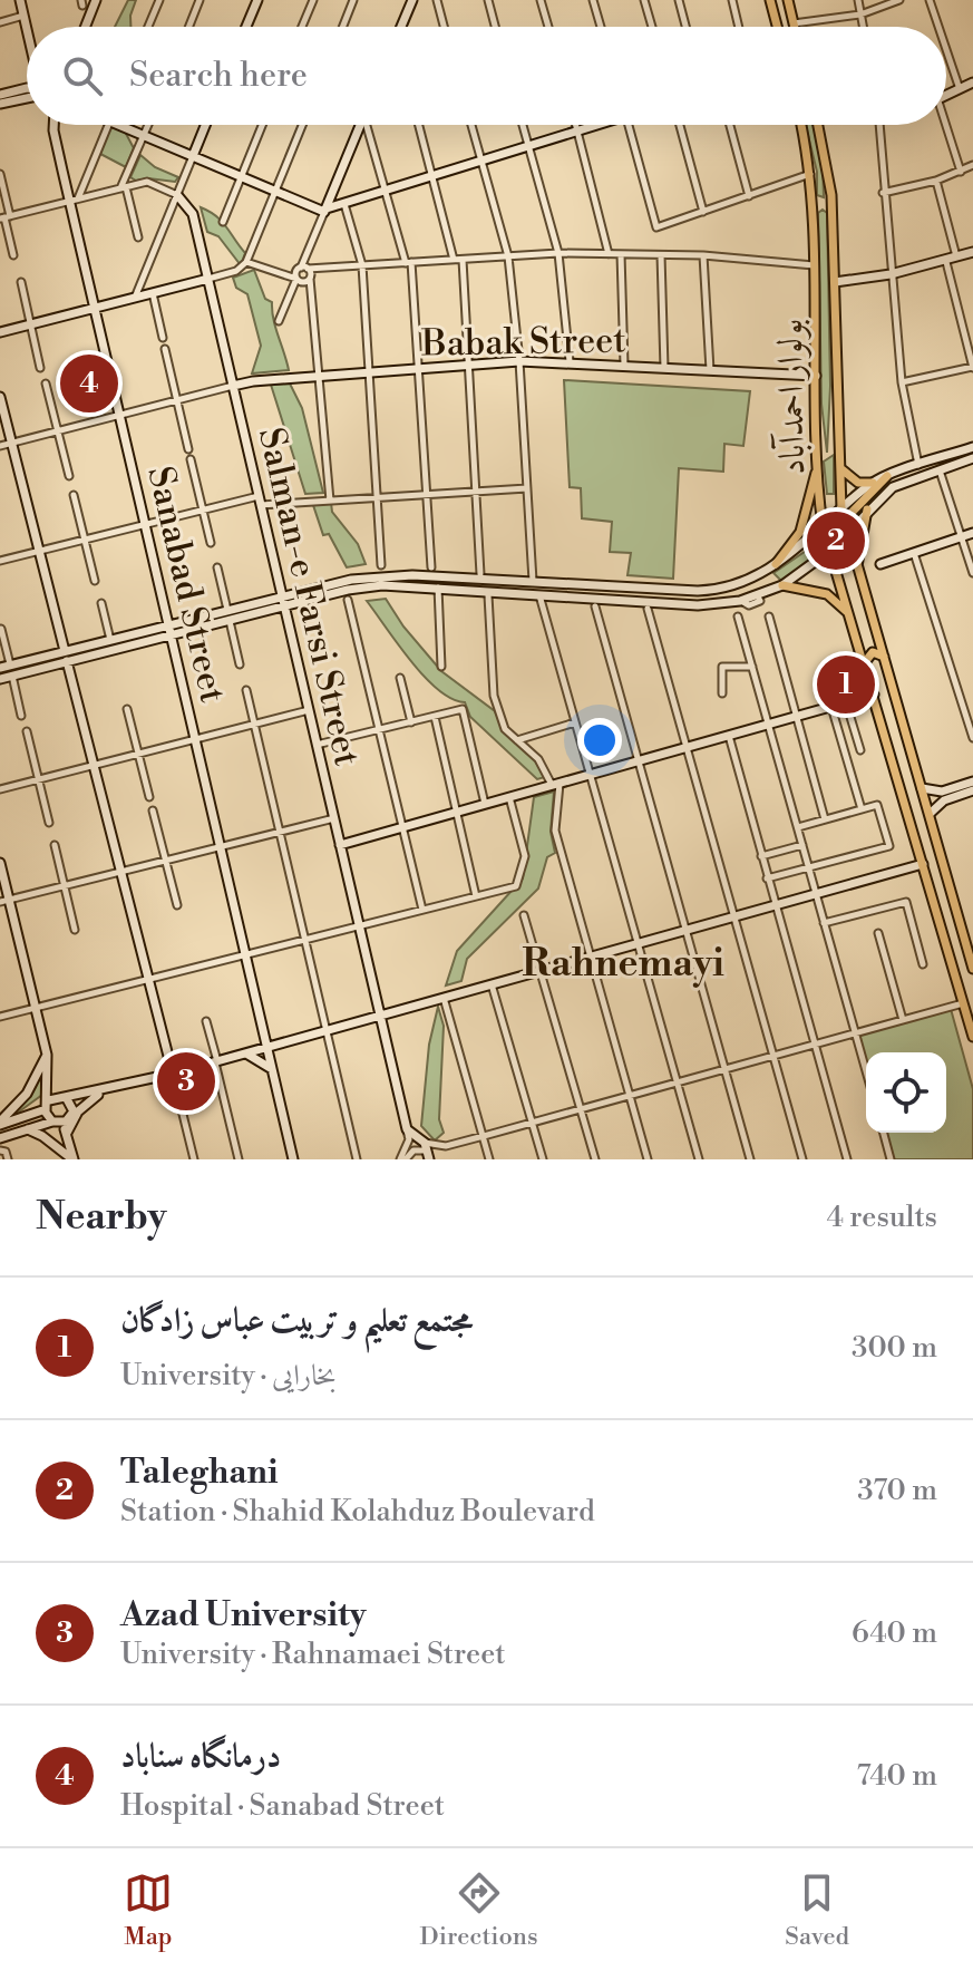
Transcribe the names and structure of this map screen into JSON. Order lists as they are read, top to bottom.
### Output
{
  "streets": {
    "main road": [
      "Babak Street",
      "بولوار احمدآباد",
      "Sanabad Street",
      "Salman-e Farsi Street"
    ]
  },
  "crossings": [
    ["Babak Street", "بولوار احمدآباد"],
    ["Babak Street", "Salman-e Farsi Street"]
  ],
  "districts": ["Rahnemayi"],
  "page": {
    "search": "Search here",
    "pins": [
      "4",
      "2",
      "1",
      "3"
    ],
    "heading": ["Nearby", "4 results"],
    "list": [
      {
        "mark": "1",
        "name": "مجتمع تعلیم و تربیت عباس زادگان",
        "note": "University · بخارایی",
        "value": "300 m"
      },
      {
        "mark": "2",
        "name": "Taleghani",
        "note": "Station · Shahid Kolahduz Boulevard",
        "value": "370 m"
      },
      {
        "mark": "3",
        "name": "Azad University",
        "note": "University · Rahnamaei Street",
        "value": "640 m"
      },
      {
        "mark": "4",
        "name": "درمانگاه سناباد",
        "note": "Hospital · Sanabad Street",
        "value": "740 m"
      }
    ],
    "nav": ["Map", "Directions", "Saved"]
  }
}
